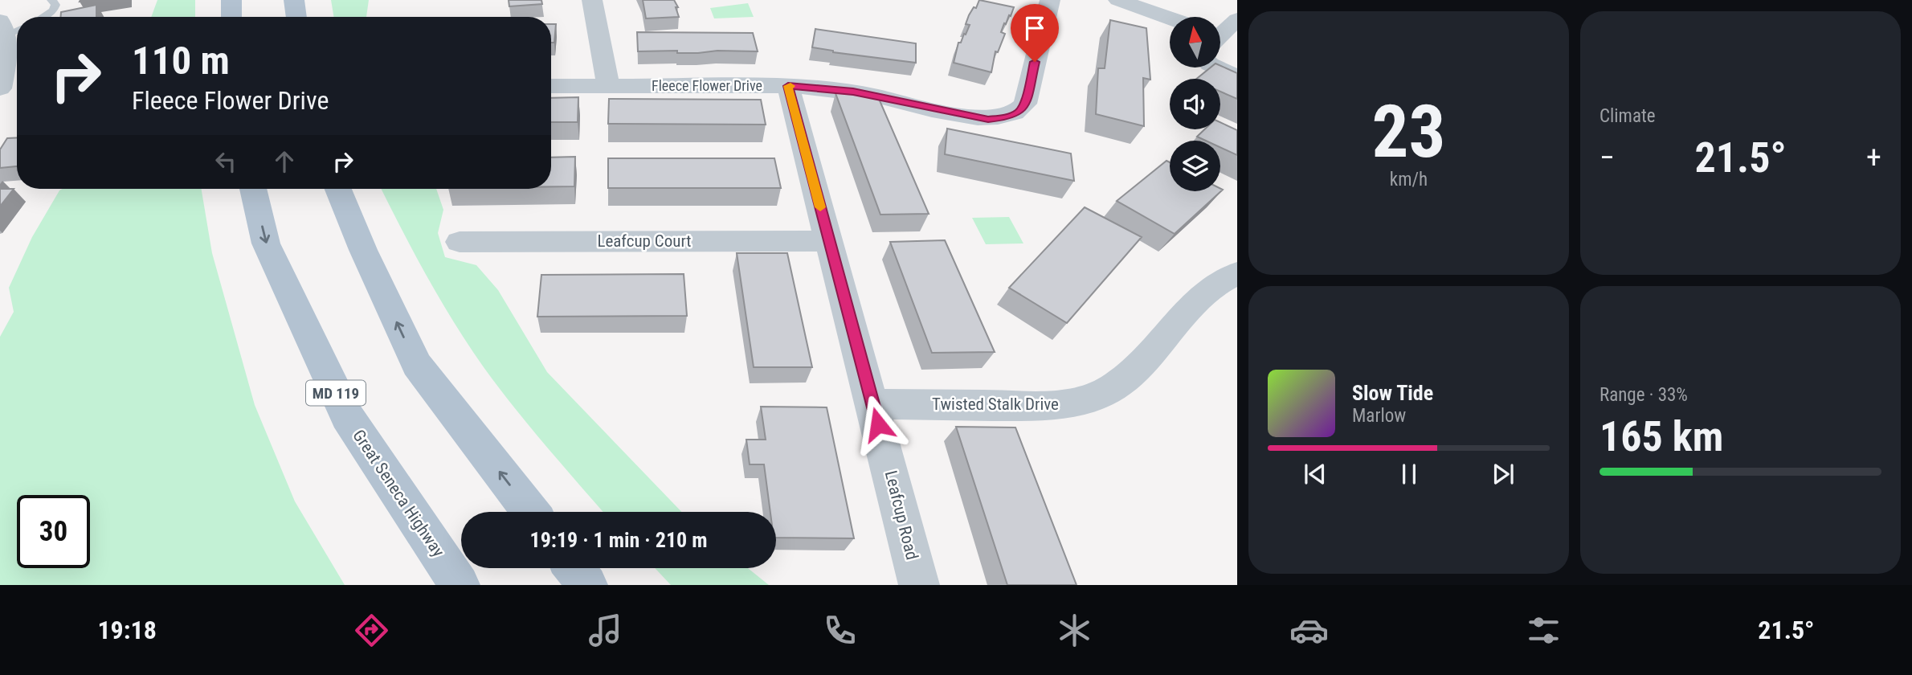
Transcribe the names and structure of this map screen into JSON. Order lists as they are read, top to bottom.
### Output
{
  "streets": {
    "main road": ["MD 119", "Great Seneca Highway"],
    "street": [
      "Fleece Flower Drive",
      "Leafcup Court",
      "Twisted Stalk Drive",
      "Leafcup Road"
    ]
  },
  "crossings": [
    ["Fleece Flower Drive", "Leafcup Road"],
    ["Leafcup Court", "Leafcup Road"],
    ["Twisted Stalk Drive", "Leafcup Road"]
  ],
  "north": "top",
  "page": {
    "tile": [
      ["23", "km/h"],
      "Climate",
      ["Range · 33%", "165 km"]
    ],
    "turn": ["110 m", "Fleece Flower Drive"],
    "heat": ["−", "21.5°", "+"],
    "song": ["Slow Tide", "Marlow"],
    "limit": "30",
    "trip": "19:19 · 1 min · 210 m",
    "tabs": ["19:18", "21.5°"]
  }
}
